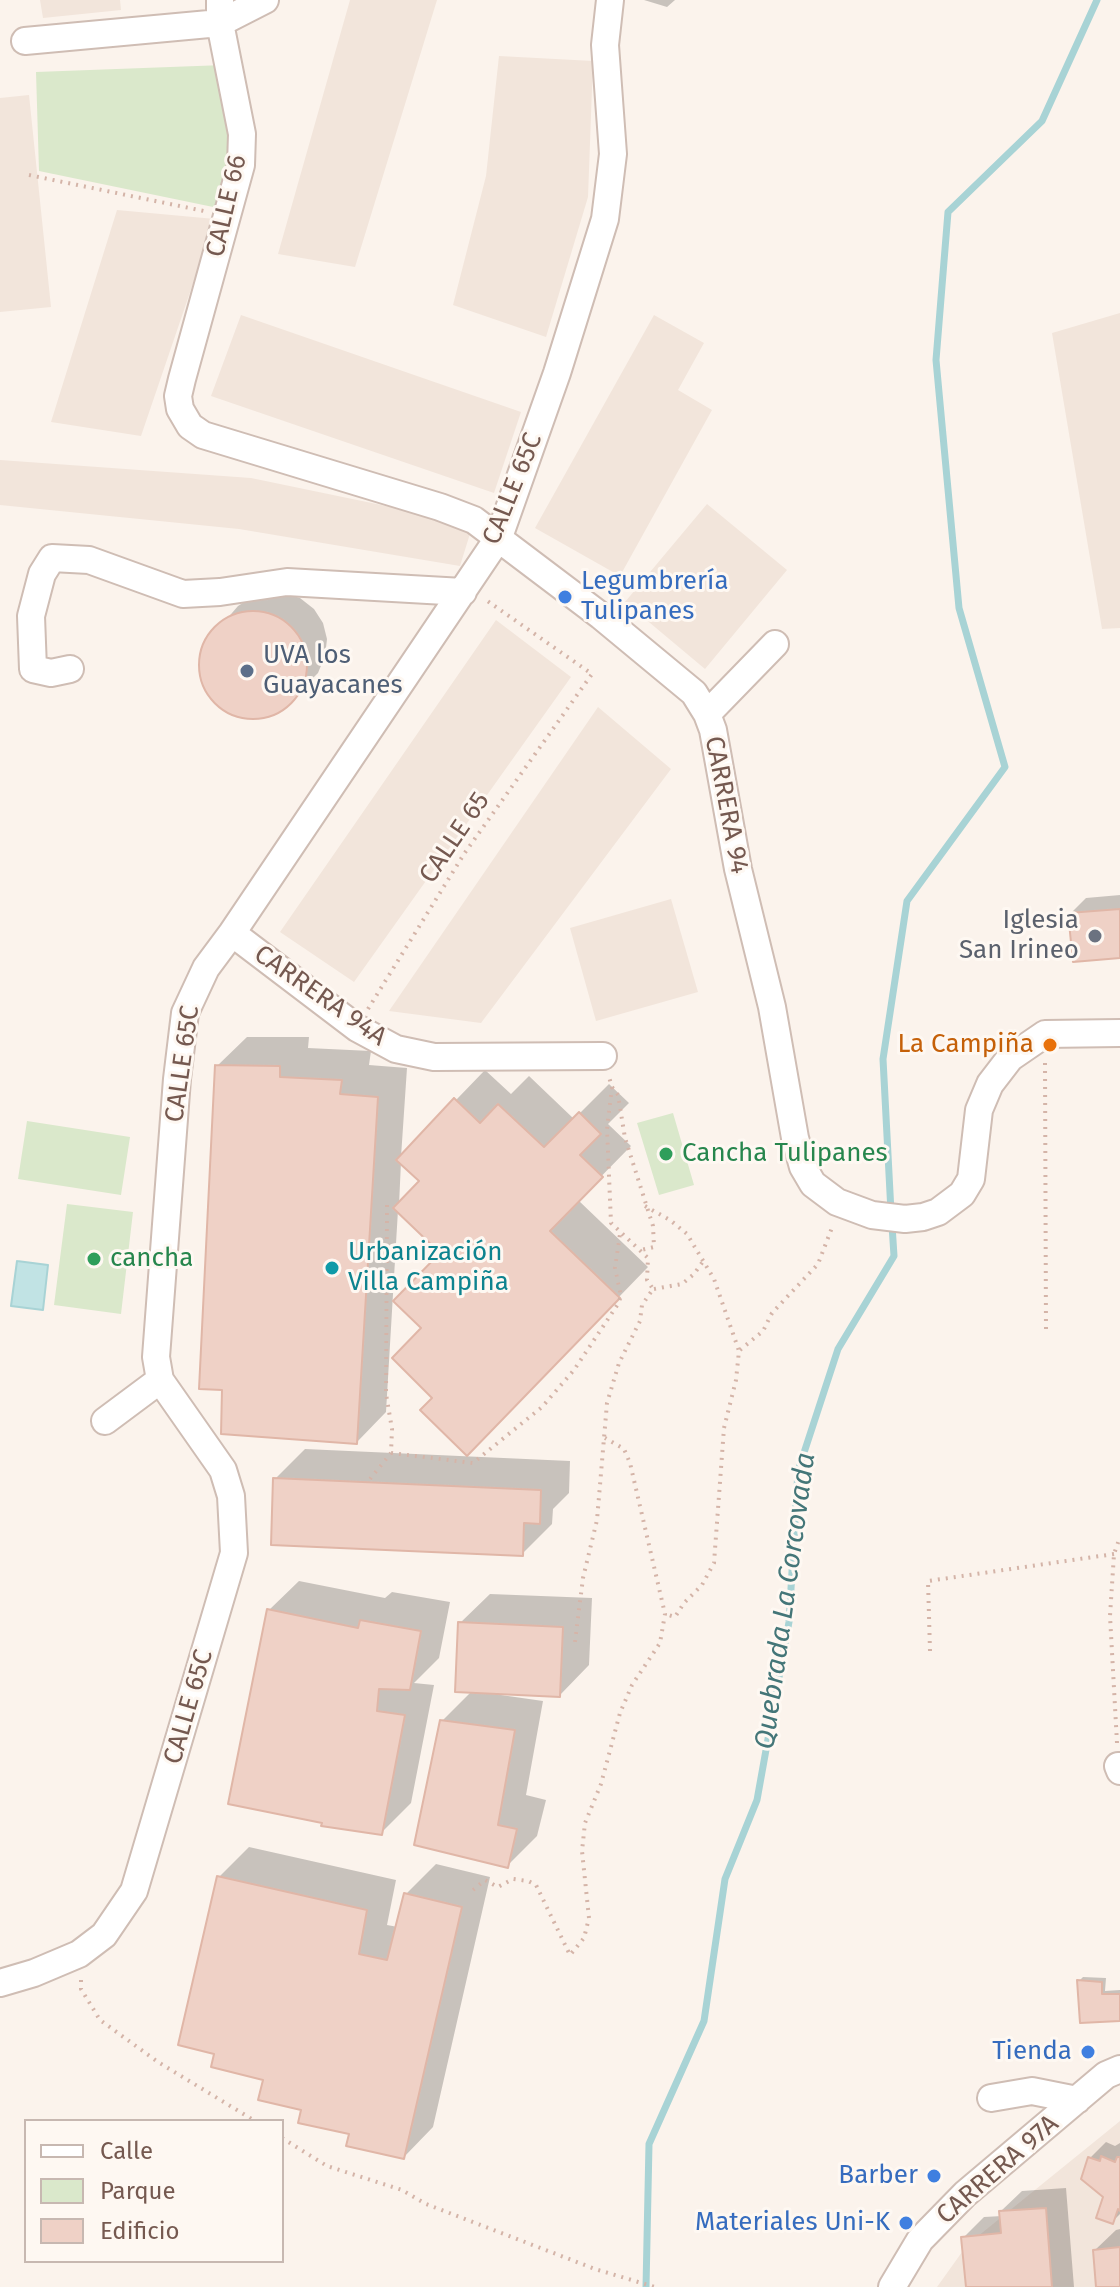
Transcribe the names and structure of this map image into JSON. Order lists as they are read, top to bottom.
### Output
{
  "streets": {
    "street": [
      "CALLE 66",
      "CALLE 65C",
      "CARRERA 94",
      "CARRERA 94A",
      "CARRERA 97A"
    ],
    "path": ["CALLE 65"]
  },
  "crossings": [
    ["CALLE 66", "CARRERA 94"],
    ["CALLE 65C", "CARRERA 94"],
    ["CALLE 65C", "CALLE 65"],
    ["CALLE 65C", "CARRERA 94A"],
    ["CALLE 65", "CARRERA 94A"]
  ],
  "water": ["Quebrada La Corcovada"],
  "places": [
    "Legumbrería Tulipanes",
    "UVA los Guayacanes",
    "Iglesia San Irineo",
    "La Campiña",
    "Cancha Tulipanes",
    "cancha",
    "Urbanización Villa Campiña",
    "Tienda",
    "Barber",
    "Materiales Uni-K"
  ],
  "legend": ["Calle", "Parque", "Edificio"]
}
